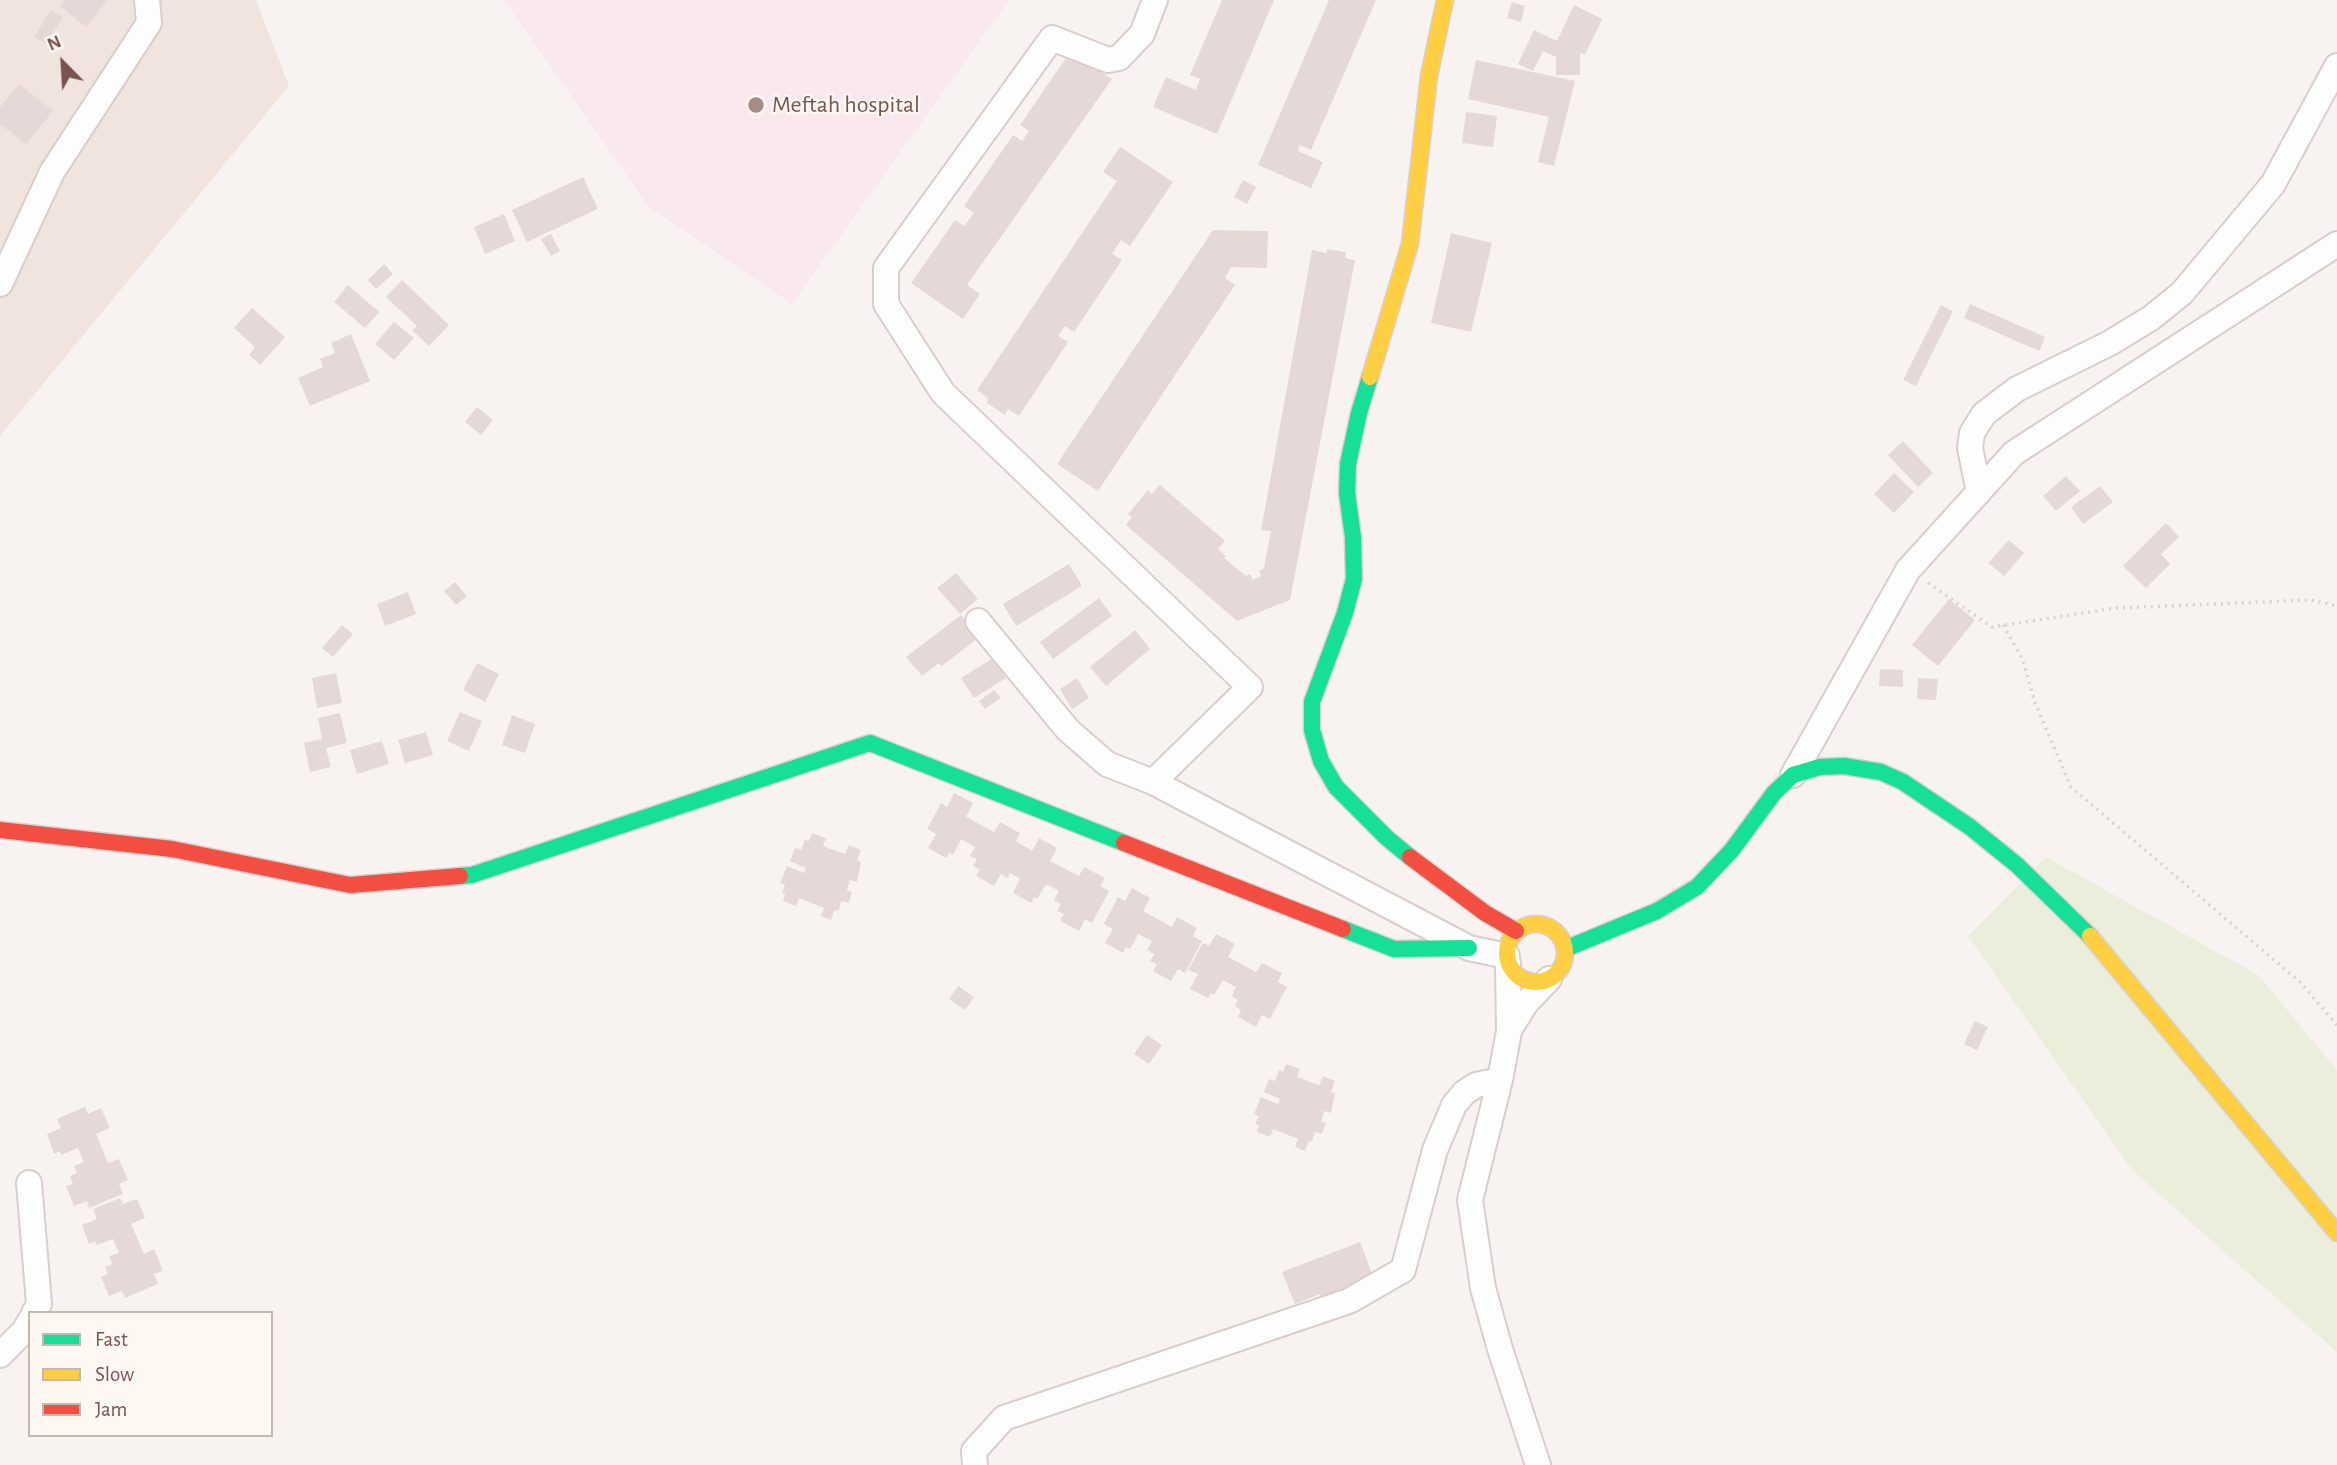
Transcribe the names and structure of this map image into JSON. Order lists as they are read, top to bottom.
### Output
{
  "places": ["Meftah hospital"],
  "legend": ["Fast", "Slow", "Jam"],
  "north": "top left"
}
